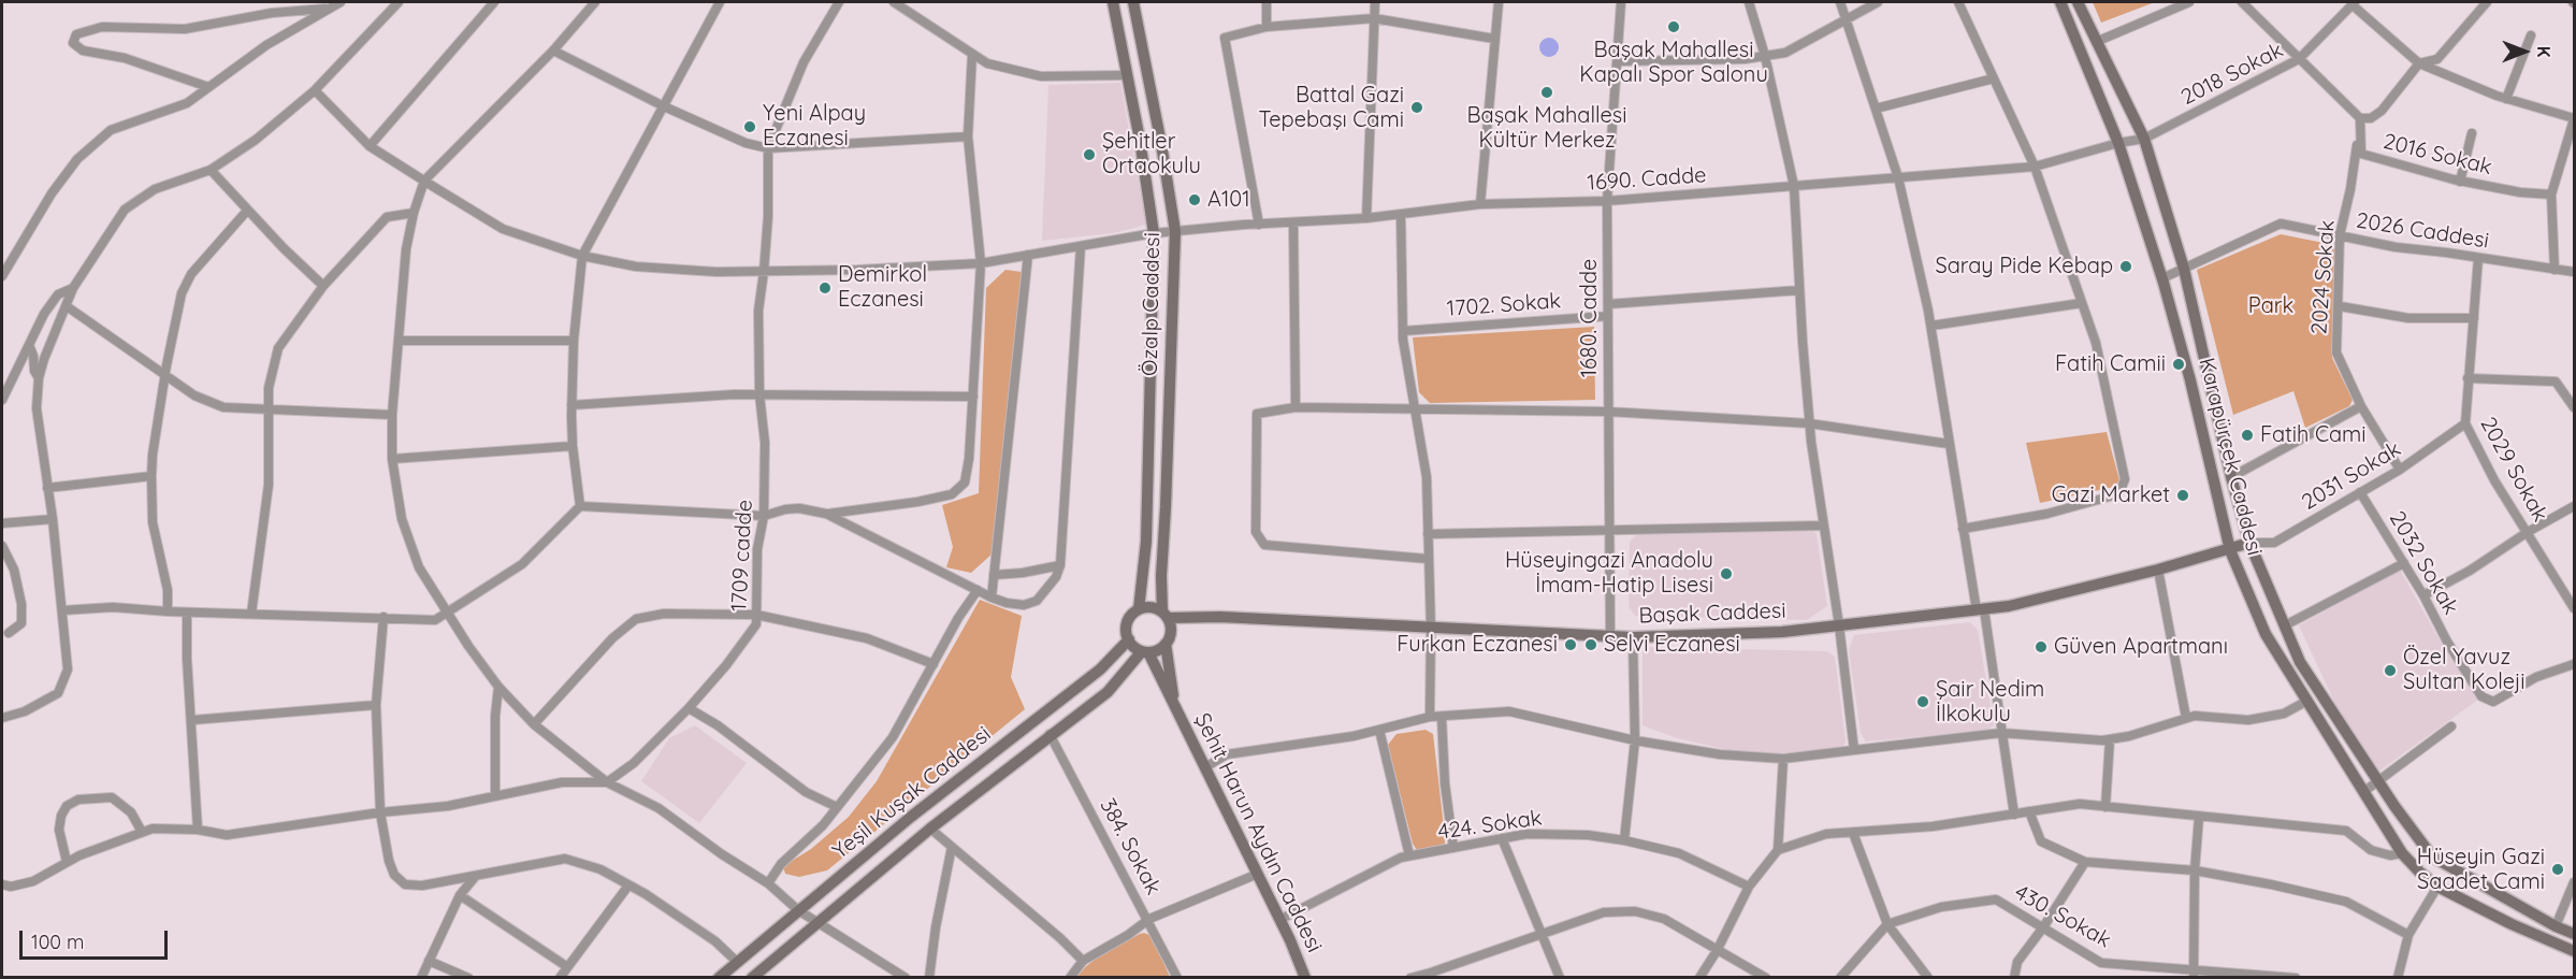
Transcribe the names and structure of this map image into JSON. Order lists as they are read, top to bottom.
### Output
{
  "streets": {
    "main road": [
      "Özalp Caddesi",
      "Karapürçek Caddesi",
      "Başak Caddesi",
      "Yeşil Kuşak Caddesi",
      "Şehit Harun Aydın Caddesi"
    ],
    "street": [
      "2018 Sokak",
      "2016 Sokak",
      "1690. Cadde",
      "2026 Caddesi",
      "2024 Sokak",
      "1702. Sokak",
      "1680. Cadde",
      "2029 Sokak",
      "2031 Sokak",
      "1709 cadde",
      "2032 Sokak",
      "424. Sokak",
      "384. Sokak",
      "430. Sokak"
    ]
  },
  "crossings": [
    ["2018 Sokak", "2016 Sokak"],
    ["2018 Sokak", "1690. Cadde"],
    ["2018 Sokak", "Karapürçek Caddesi"],
    ["2016 Sokak", "2024 Sokak"],
    ["1690. Cadde", "Özalp Caddesi"],
    ["1690. Cadde", "1680. Cadde"],
    ["1690. Cadde", "Karapürçek Caddesi"],
    ["1690. Cadde", "1709 cadde"],
    ["2026 Caddesi", "2024 Sokak"],
    ["2026 Caddesi", "Karapürçek Caddesi"],
    ["2026 Caddesi", "2029 Sokak"],
    ["2024 Sokak", "2031 Sokak"],
    ["Özalp Caddesi", "Başak Caddesi"],
    ["Özalp Caddesi", "Yeşil Kuşak Caddesi"],
    ["Özalp Caddesi", "Şehit Harun Aydın Caddesi"],
    ["1702. Sokak", "1680. Cadde"],
    ["1680. Cadde", "Başak Caddesi"],
    ["Karapürçek Caddesi", "2031 Sokak"],
    ["Karapürçek Caddesi", "Başak Caddesi"],
    ["2029 Sokak", "2031 Sokak"],
    ["2031 Sokak", "2032 Sokak"],
    ["2031 Sokak", "Başak Caddesi"],
    ["Başak Caddesi", "Yeşil Kuşak Caddesi"],
    ["Başak Caddesi", "Şehit Harun Aydın Caddesi"],
    ["Yeşil Kuşak Caddesi", "Şehit Harun Aydın Caddesi"],
    ["424. Sokak", "Şehit Harun Aydın Caddesi"]
  ],
  "parks": ["Park"],
  "places": [
    "Başak Mahallesi Kapalı Spor Salonu",
    "Başak Mahallesi Kültür Merkez",
    "Battal Gazi Tepebaşı Cami",
    "Yeni Alpay Eczanesi",
    "Şehitler Ortaokulu",
    "A101",
    "Saray Pide Kebap",
    "Demirkol Eczanesi",
    "Fatih Camii",
    "Fatih Cami",
    "Gazi Market",
    "Hüseyingazi Anadolu İmam-Hatip Lisesi",
    "Furkan Eczanesi",
    "Selvi Eczanesi",
    "Güven Apartmanı",
    "Özel Yavuz Sultan Koleji",
    "Şair Nedim İlkokulu",
    "Hüseyin Gazi Saadet Cami"
  ],
  "scale_bar": "100 m",
  "north": "right"
}
